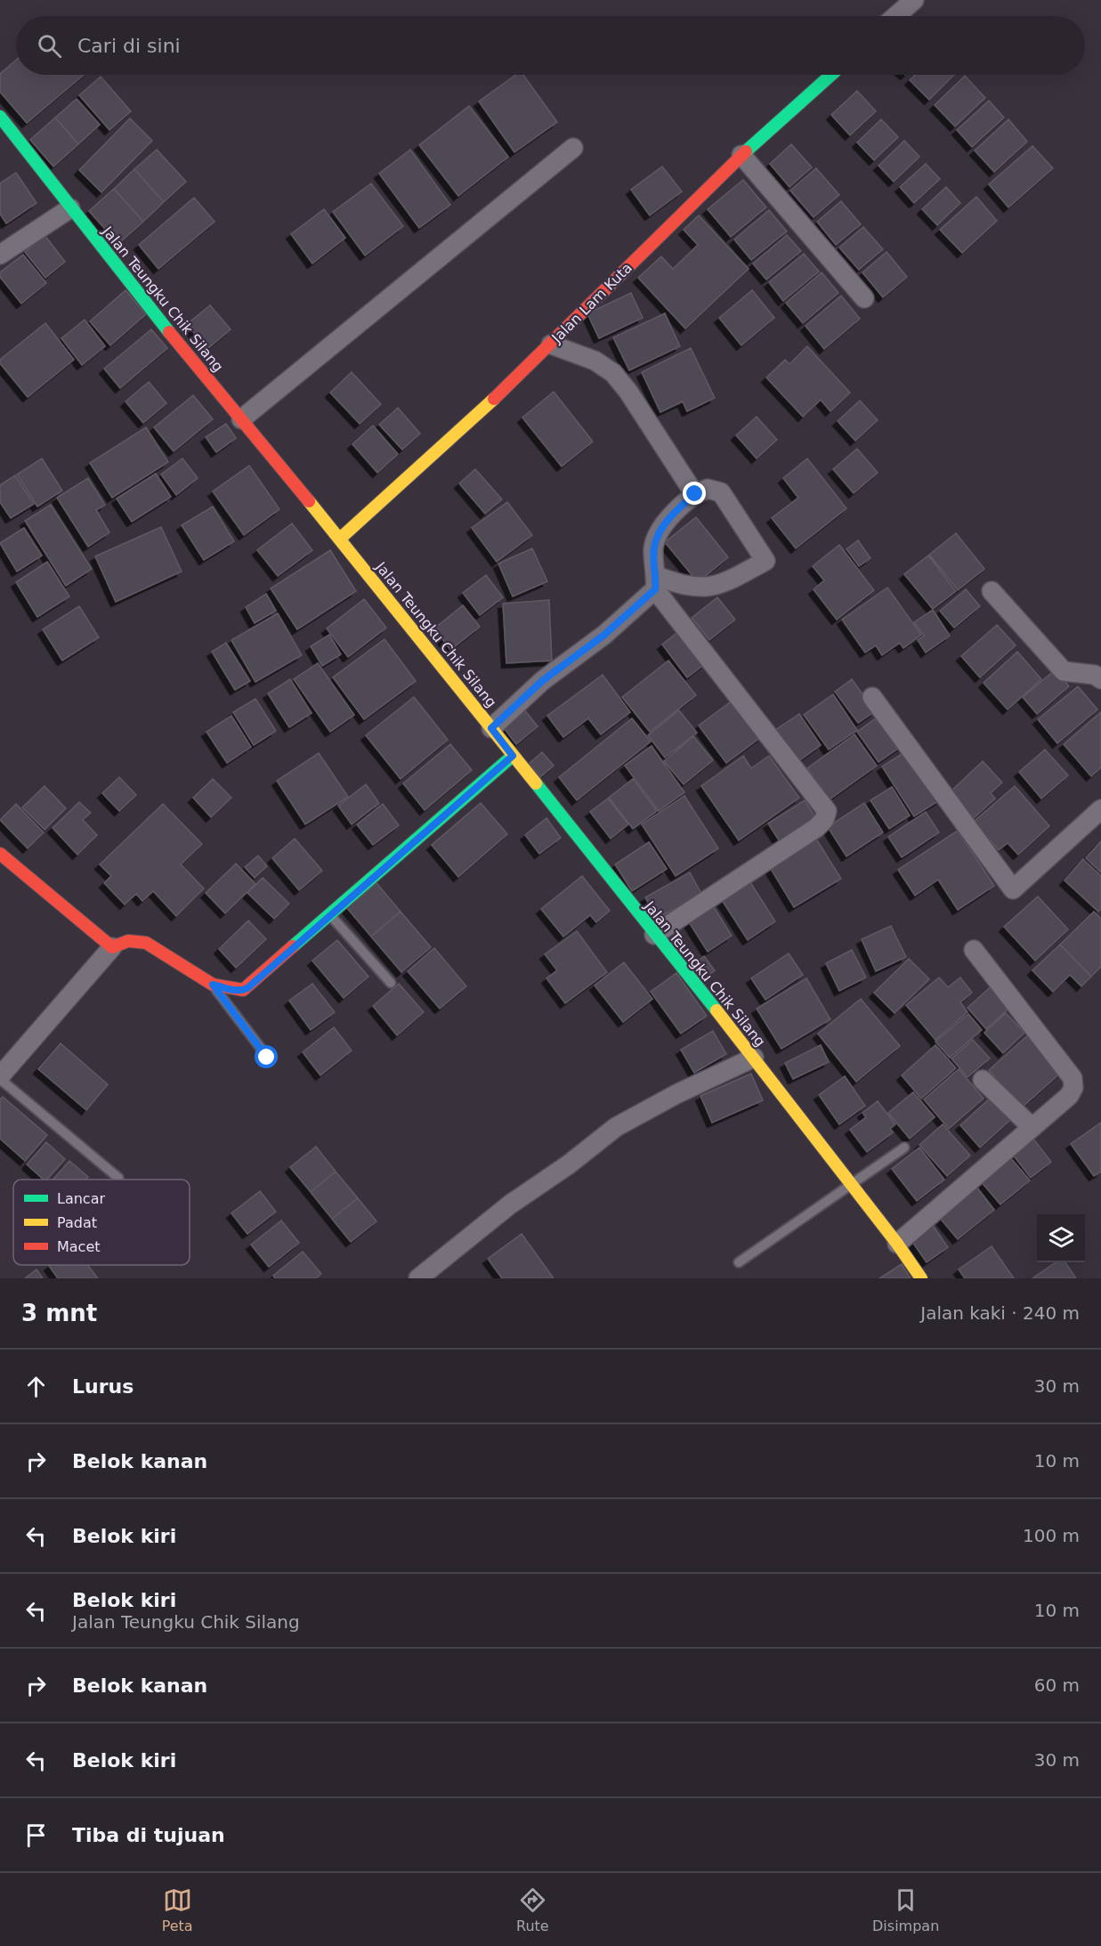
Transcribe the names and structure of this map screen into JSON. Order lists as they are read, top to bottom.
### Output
{
  "streets": {
    "street": ["Jalan Teungku Chik Silang", "Jalan Lam Kuta"]
  },
  "crossings": [
    ["Jalan Teungku Chik Silang", "Jalan Lam Kuta"]
  ],
  "legend": ["Lancar", "Padat", "Macet"],
  "page": {
    "search": "Cari di sini",
    "heading": ["3 mnt", "Jalan kaki · 240 m"],
    "list": [
      ["Lurus", "30 m"],
      ["Belok kanan", "10 m"],
      ["Belok kiri", "100 m"],
      ["Belok kiri", "Jalan Teungku Chik Silang", "10 m"],
      ["Belok kanan", "60 m"],
      ["Belok kiri", "30 m"],
      "Tiba di tujuan"
    ],
    "nav": ["Peta", "Rute", "Disimpan"]
  }
}
